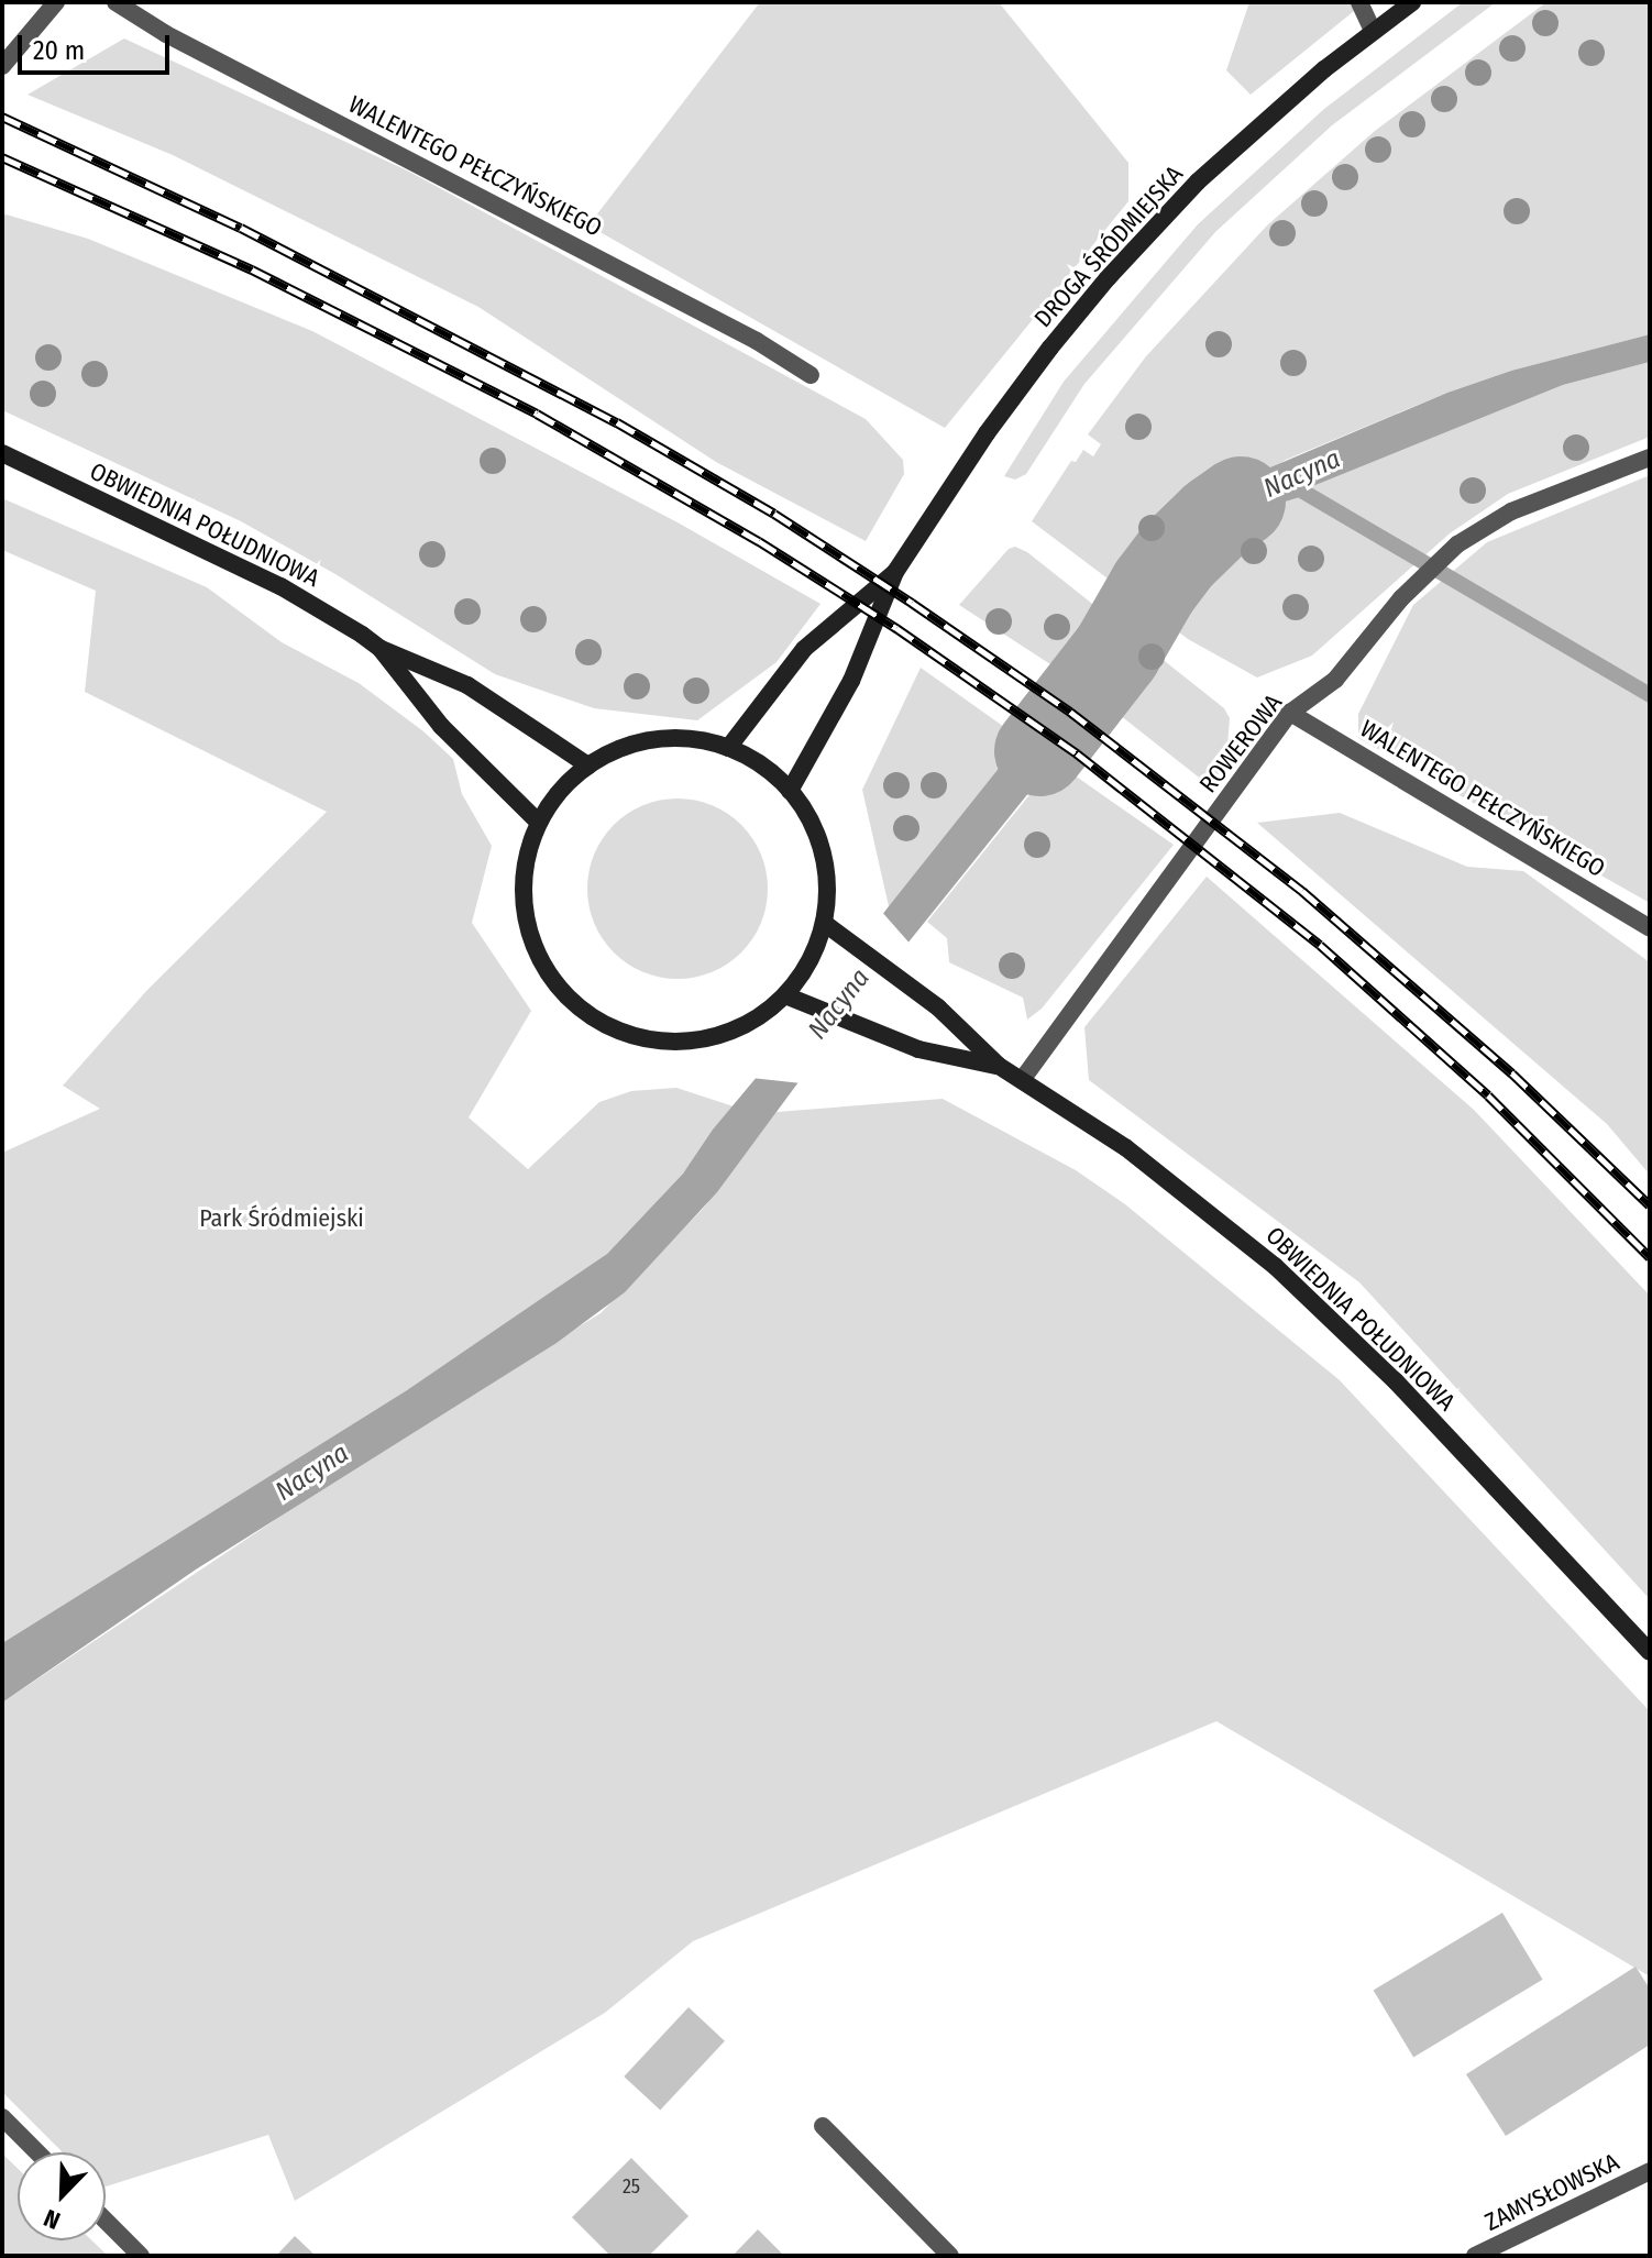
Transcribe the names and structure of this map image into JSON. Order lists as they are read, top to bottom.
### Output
{
  "streets": {
    "main road": ["DROGA ŚRÓDMIEJSKA", "OBWIEDNIA POŁUDNIOWA"],
    "street": ["WALENTEGO PEŁCZYŃSKIEGO", "ROWEROWA", "ZAMYSŁOWSKA"]
  },
  "crossings": [
    ["WALENTEGO PEŁCZYŃSKIEGO", "ROWEROWA"],
    ["DROGA ŚRÓDMIEJSKA", "OBWIEDNIA POŁUDNIOWA"],
    ["OBWIEDNIA POŁUDNIOWA", "ROWEROWA"]
  ],
  "water": ["Nacyna"],
  "parks": ["Park Śródmiejski"],
  "house_numbers": ["25"],
  "scale_bar": "20 m",
  "north": "bottom left"
}
